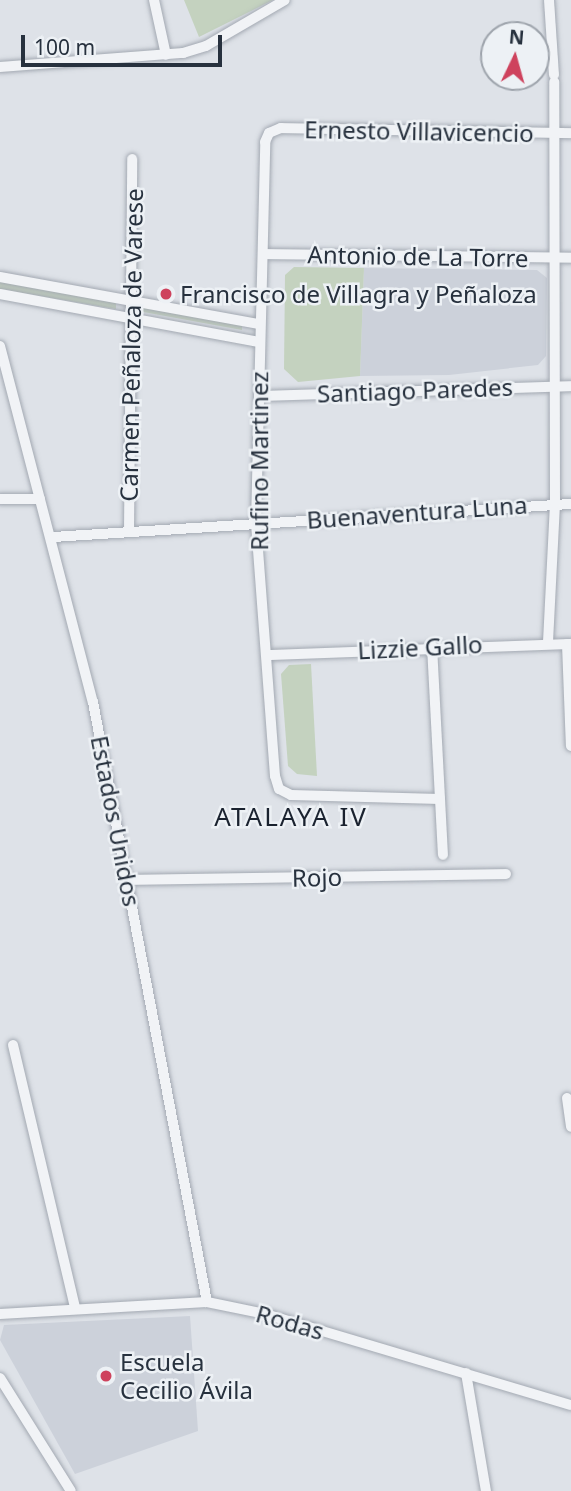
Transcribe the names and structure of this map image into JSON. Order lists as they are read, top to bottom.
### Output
{
  "streets": {
    "street": [
      "Ernesto Villavicencio",
      "Antonio de La Torre",
      "Carmen Peñaloza de Varese",
      "Santiago Paredes",
      "Rufino Martinez",
      "Buenaventura Luna",
      "Lizzie Gallo",
      "Estados Unidos",
      "Rojo",
      "Rodas"
    ]
  },
  "crossings": [
    ["Ernesto Villavicencio", "Rufino Martinez"],
    ["Antonio de La Torre", "Rufino Martinez"],
    ["Carmen Peñaloza de Varese", "Buenaventura Luna"],
    ["Santiago Paredes", "Rufino Martinez"],
    ["Rufino Martinez", "Buenaventura Luna"],
    ["Rufino Martinez", "Lizzie Gallo"],
    ["Buenaventura Luna", "Estados Unidos"],
    ["Estados Unidos", "Rojo"],
    ["Estados Unidos", "Rodas"]
  ],
  "districts": ["ATALAYA IV"],
  "places": ["Francisco de Villagra y Peñaloza", "Escuela Cecilio Ávila"],
  "scale_bar": "100 m",
  "north": "top"
}
